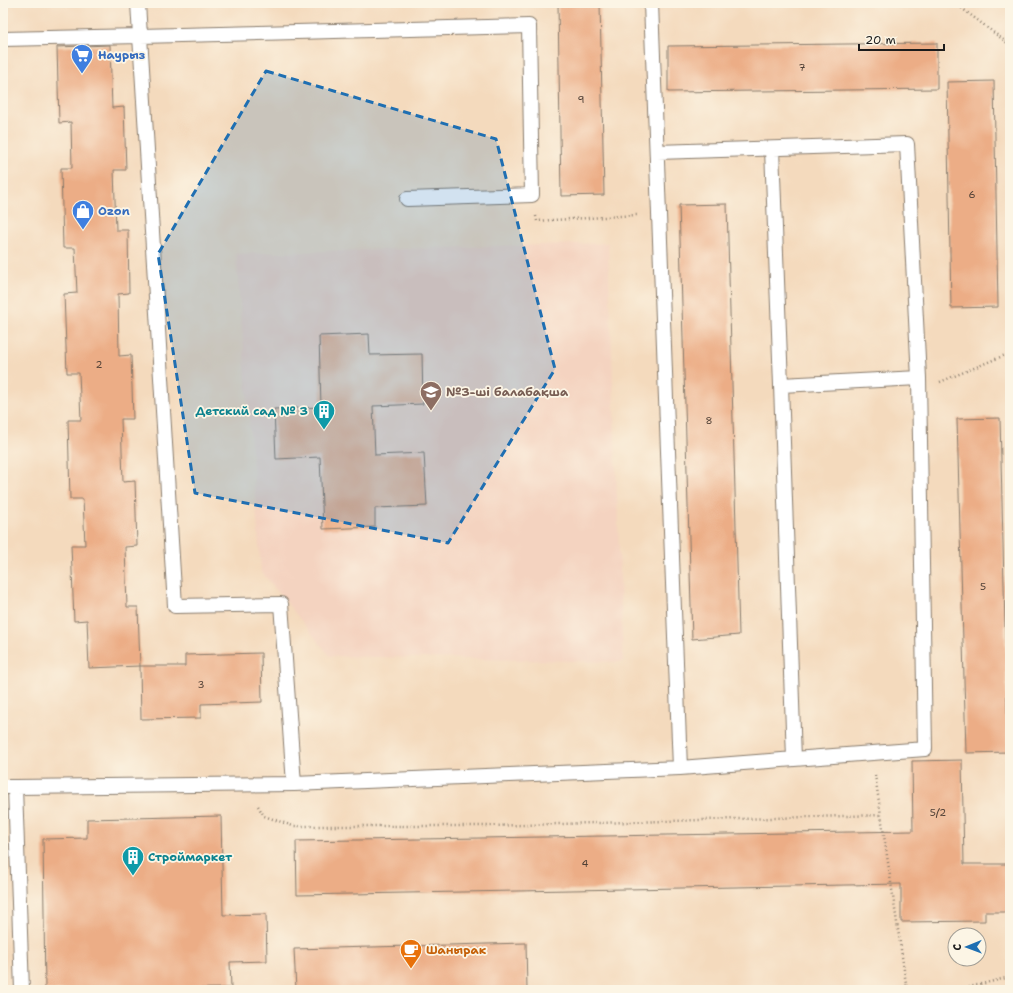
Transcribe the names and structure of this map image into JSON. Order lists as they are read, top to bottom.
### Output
{
  "places": {
    "supermarket": ["Наурыз"],
    "shop": ["Ozon"],
    "school or university": ["№3-ші балабақша"],
    "building": ["Детский сад № 3", "Строймаркет"],
    "cafe": ["Шанырак"]
  },
  "house_numbers": [
    "7",
    "9",
    "6",
    "2",
    "8",
    "5",
    "3",
    "5/2",
    "4"
  ],
  "scale_bar": "20 m",
  "north": "left"
}
